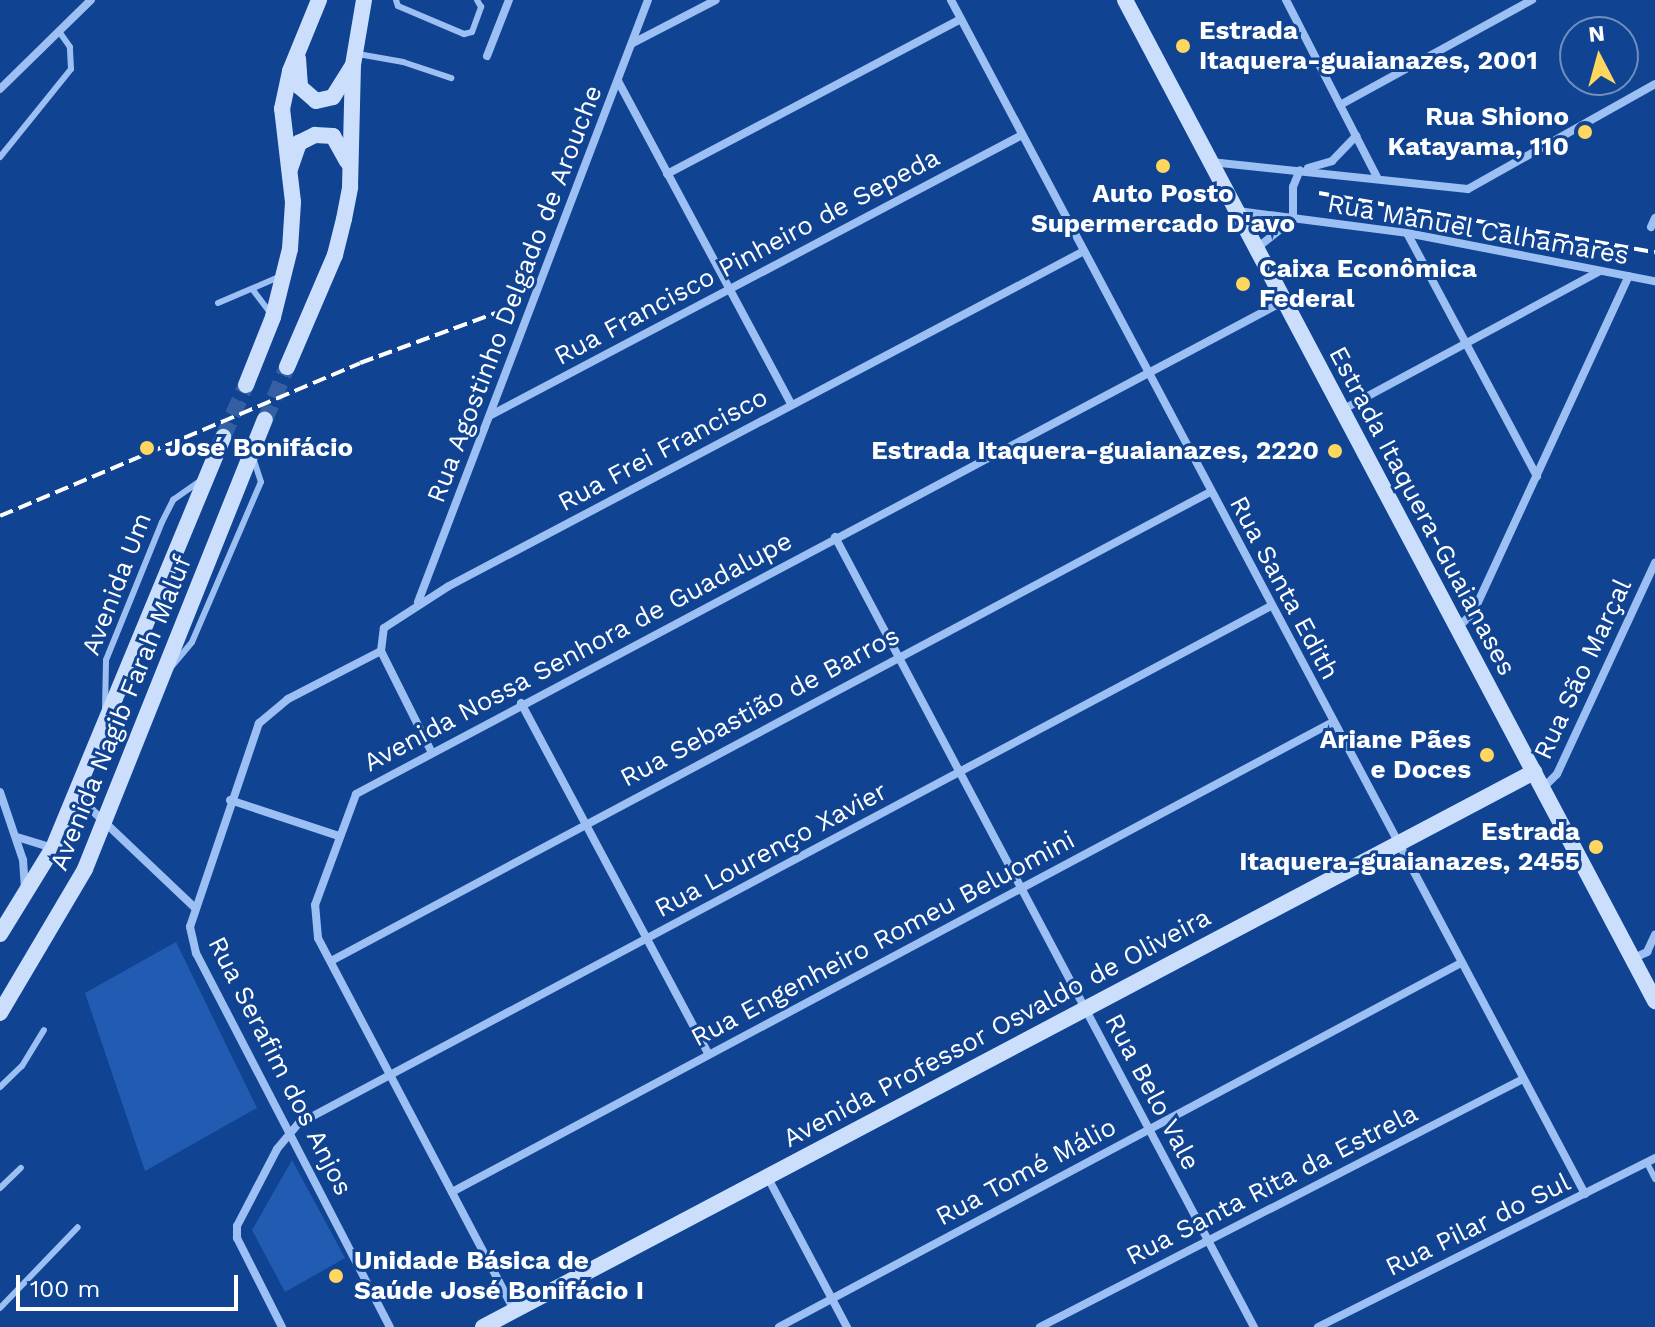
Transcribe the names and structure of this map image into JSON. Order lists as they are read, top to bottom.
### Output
{
  "streets": {
    "main road": ["Estrada Itaquera-Guaianases", "Avenida Nagib Farah Maluf", "Avenida Professor Osvaldo de Oliveira"],
    "street": [
      "Rua Manuel Calhamares",
      "Rua Francisco Pinheiro de Sepeda",
      "Rua Agostinho Delgado de Arouche",
      "Rua Frei Francisco",
      "Rua Santa Edith",
      "Avenida Nossa Senhora de Guadalupe",
      "Rua São Marçal",
      "Rua Sebastião de Barros",
      "Rua Lourenço Xavier",
      "Rua Engenheiro Romeu Beluomini",
      "Rua Serafim dos Anjos",
      "Rua Belo Vale",
      "Rua Tomé Málio",
      "Rua Santa Rita da Estrela",
      "Rua Pilar do Sul"
    ],
    "lane": ["Avenida Um"]
  },
  "crossings": [
    ["Rua Manuel Calhamares", "Estrada Itaquera-Guaianases"],
    ["Rua Francisco Pinheiro de Sepeda", "Rua Agostinho Delgado de Arouche"],
    ["Rua Francisco Pinheiro de Sepeda", "Rua Santa Edith"],
    ["Rua Agostinho Delgado de Arouche", "Rua Frei Francisco"],
    ["Rua Frei Francisco", "Rua Santa Edith"],
    ["Rua Frei Francisco", "Rua Serafim dos Anjos"],
    ["Estrada Itaquera-Guaianases", "Avenida Nossa Senhora de Guadalupe"],
    ["Estrada Itaquera-Guaianases", "Rua São Marçal"],
    ["Estrada Itaquera-Guaianases", "Avenida Professor Osvaldo de Oliveira"],
    ["Avenida Um", "Avenida Nagib Farah Maluf"],
    ["Rua Santa Edith", "Avenida Nossa Senhora de Guadalupe"],
    ["Rua Santa Edith", "Rua Sebastião de Barros"],
    ["Rua Santa Edith", "Rua Lourenço Xavier"],
    ["Rua Santa Edith", "Rua Engenheiro Romeu Beluomini"],
    ["Rua Santa Edith", "Avenida Professor Osvaldo de Oliveira"],
    ["Rua Santa Edith", "Rua Tomé Málio"],
    ["Rua Santa Edith", "Rua Santa Rita da Estrela"],
    ["Rua Santa Edith", "Rua Pilar do Sul"],
    ["Avenida Nossa Senhora de Guadalupe", "Rua Sebastião de Barros"],
    ["Avenida Nossa Senhora de Guadalupe", "Rua Lourenço Xavier"],
    ["Avenida Nossa Senhora de Guadalupe", "Rua Engenheiro Romeu Beluomini"],
    ["Avenida Nossa Senhora de Guadalupe", "Avenida Professor Osvaldo de Oliveira"],
    ["Avenida Nossa Senhora de Guadalupe", "Rua Belo Vale"],
    ["Rua Sebastião de Barros", "Rua Belo Vale"],
    ["Rua Lourenço Xavier", "Rua Serafim dos Anjos"],
    ["Rua Lourenço Xavier", "Rua Belo Vale"],
    ["Rua Engenheiro Romeu Beluomini", "Rua Belo Vale"],
    ["Avenida Professor Osvaldo de Oliveira", "Rua Belo Vale"],
    ["Rua Belo Vale", "Rua Tomé Málio"],
    ["Rua Belo Vale", "Rua Santa Rita da Estrela"]
  ],
  "places": [
    "Estrada Itaquera-guaianazes, 2001",
    "Rua Shiono Katayama, 110",
    "Auto Posto Supermercado D'avo",
    "Caixa Econômica Federal",
    "José Bonifácio",
    "Estrada Itaquera-guaianazes, 2220",
    "Ariane Pães e Doces",
    "Estrada Itaquera-guaianazes, 2455",
    "Unidade Básica de Saúde José Bonifácio I"
  ],
  "scale_bar": "100 m",
  "north": "top"
}
